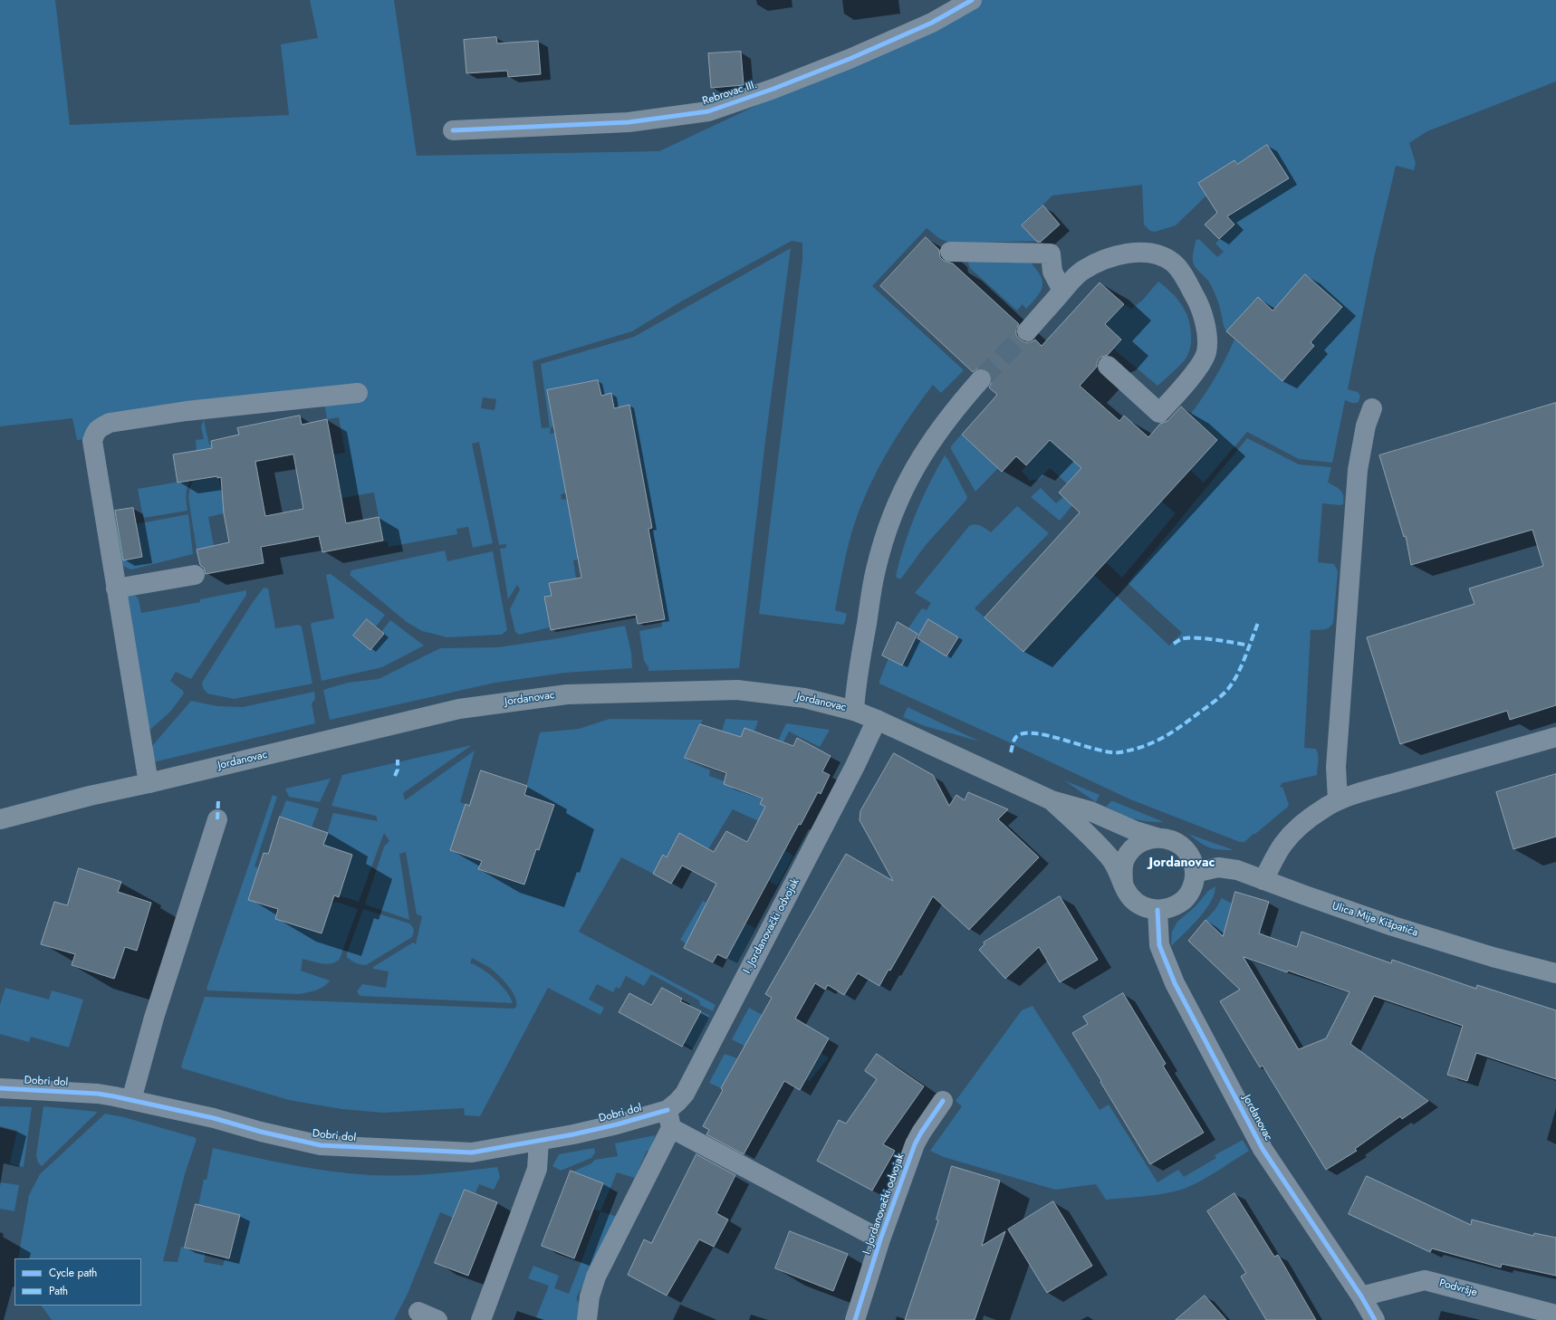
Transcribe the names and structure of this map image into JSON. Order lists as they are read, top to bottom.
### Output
{
  "streets": {
    "main road": ["Jordanovac", "Ulica Mije Kišpatića"],
    "street": [
      "Rebrovac III.",
      "I. Jordanovački odvojak",
      "Dobri dol",
      "Podvršje"
    ]
  },
  "crossings": [
    ["Jordanovac", "Ulica Mije Kišpatića"],
    ["Jordanovac", "I. Jordanovački odvojak"],
    ["Jordanovac", "Podvršje"],
    ["I. Jordanovački odvojak", "Dobri dol"]
  ],
  "districts": ["Jordanovac"],
  "legend": ["Cycle path", "Path"]
}
